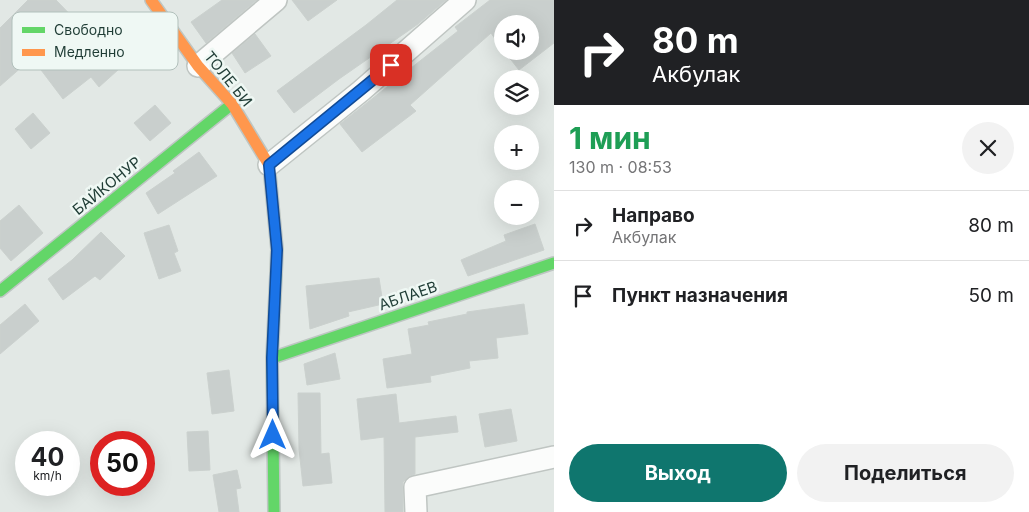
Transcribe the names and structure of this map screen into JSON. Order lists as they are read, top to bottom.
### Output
{
  "streets": {
    "street": ["ТОЛЕ БИ", "БАЙКОНУР", "АБЛАЕВ"]
  },
  "crossings": [
    ["ТОЛЕ БИ", "БАЙКОНУР"],
    ["ТОЛЕ БИ", "АБЛАЕВ"]
  ],
  "legend": ["Свободно", "Медленно"],
  "page": {
    "turn": ["80 m", "Акбулак"],
    "map_buttons": ["+", "−"],
    "heading": ["1 мин", "130 m · 08:53"],
    "list": [
      {
        "name": "Направо",
        "note": "Акбулак",
        "value": "80 m"
      },
      {
        "name": "Пункт назначения",
        "value": "50 m"
      }
    ],
    "speed": "40 km/h",
    "limit": "50",
    "buttons": ["Выход", "Поделиться"]
  }
}
